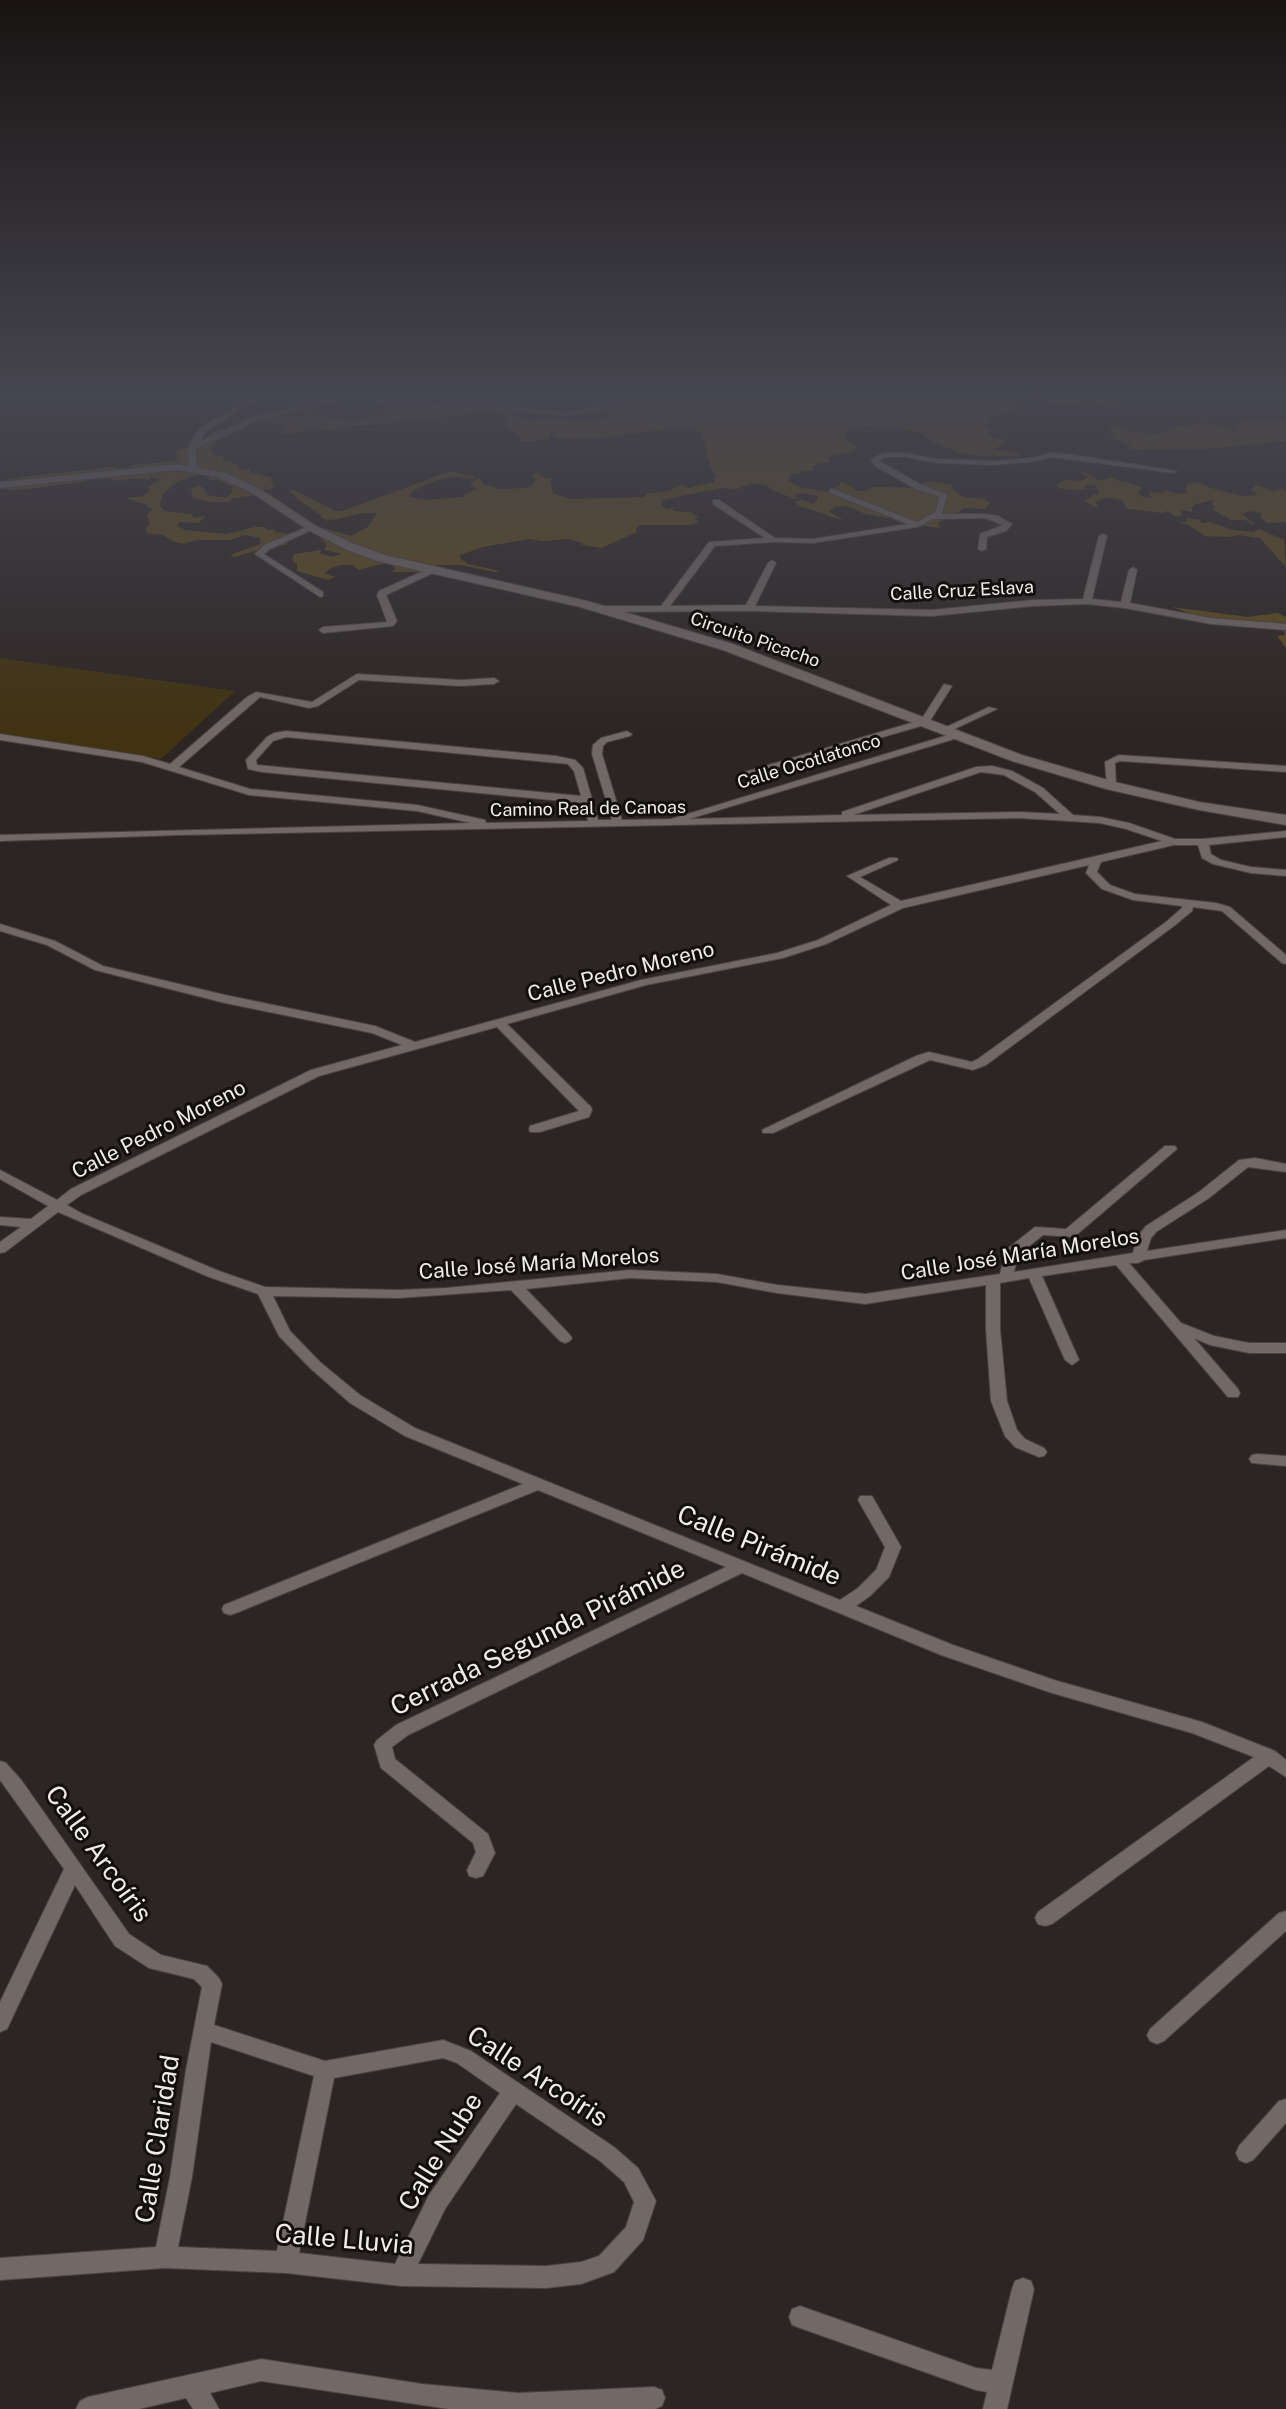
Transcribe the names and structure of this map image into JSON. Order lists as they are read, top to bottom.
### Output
{
  "streets": {
    "main road": ["Circuito Picacho"],
    "street": [
      "Calle Cruz Eslava",
      "Calle Ocotlatonco",
      "Camino Real de Canoas",
      "Calle Pedro Moreno",
      "Calle José María Morelos",
      "Calle Pirámide",
      "Cerrada Segunda Pirámide",
      "Calle Arcoíris",
      "Calle Claridad",
      "Calle Nube",
      "Calle Lluvia"
    ]
  },
  "crossings": [
    ["Calle Cruz Eslava", "Circuito Picacho"],
    ["Circuito Picacho", "Calle Ocotlatonco"],
    ["Calle Ocotlatonco", "Camino Real de Canoas"],
    ["Camino Real de Canoas", "Calle Pedro Moreno"],
    ["Calle Pedro Moreno", "Calle José María Morelos"],
    ["Calle José María Morelos", "Calle Pirámide"],
    ["Calle Pirámide", "Cerrada Segunda Pirámide"],
    ["Calle Arcoíris", "Calle Claridad"],
    ["Calle Arcoíris", "Calle Nube"],
    ["Calle Arcoíris", "Calle Lluvia"],
    ["Calle Claridad", "Calle Lluvia"],
    ["Calle Nube", "Calle Lluvia"]
  ]
}
